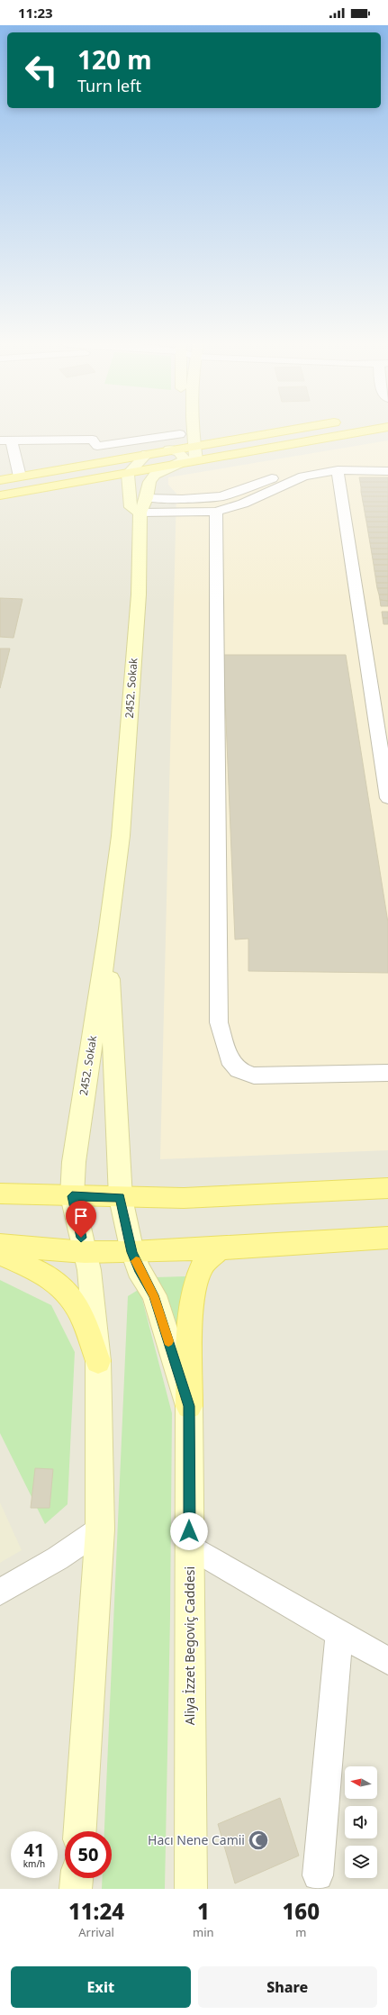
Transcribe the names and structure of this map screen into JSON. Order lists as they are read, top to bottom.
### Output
{
  "streets": {
    "main road": ["2452. Sokak", "Aliya İzzet Begoviç Caddesi"]
  },
  "crossings": [
    ["2452. Sokak", "Aliya İzzet Begoviç Caddesi"]
  ],
  "places": {
    "mosque": ["Hacı Nene Camii"]
  },
  "north": "left",
  "page": {
    "status": "11:23",
    "turn": ["120 m", "Turn left"],
    "speed": "41 km/h",
    "limit": "50",
    "eta": [
      "11:24",
      "Arrival",
      "1",
      "min",
      "160",
      "m"
    ],
    "buttons": ["Exit", "Share"]
  }
}
